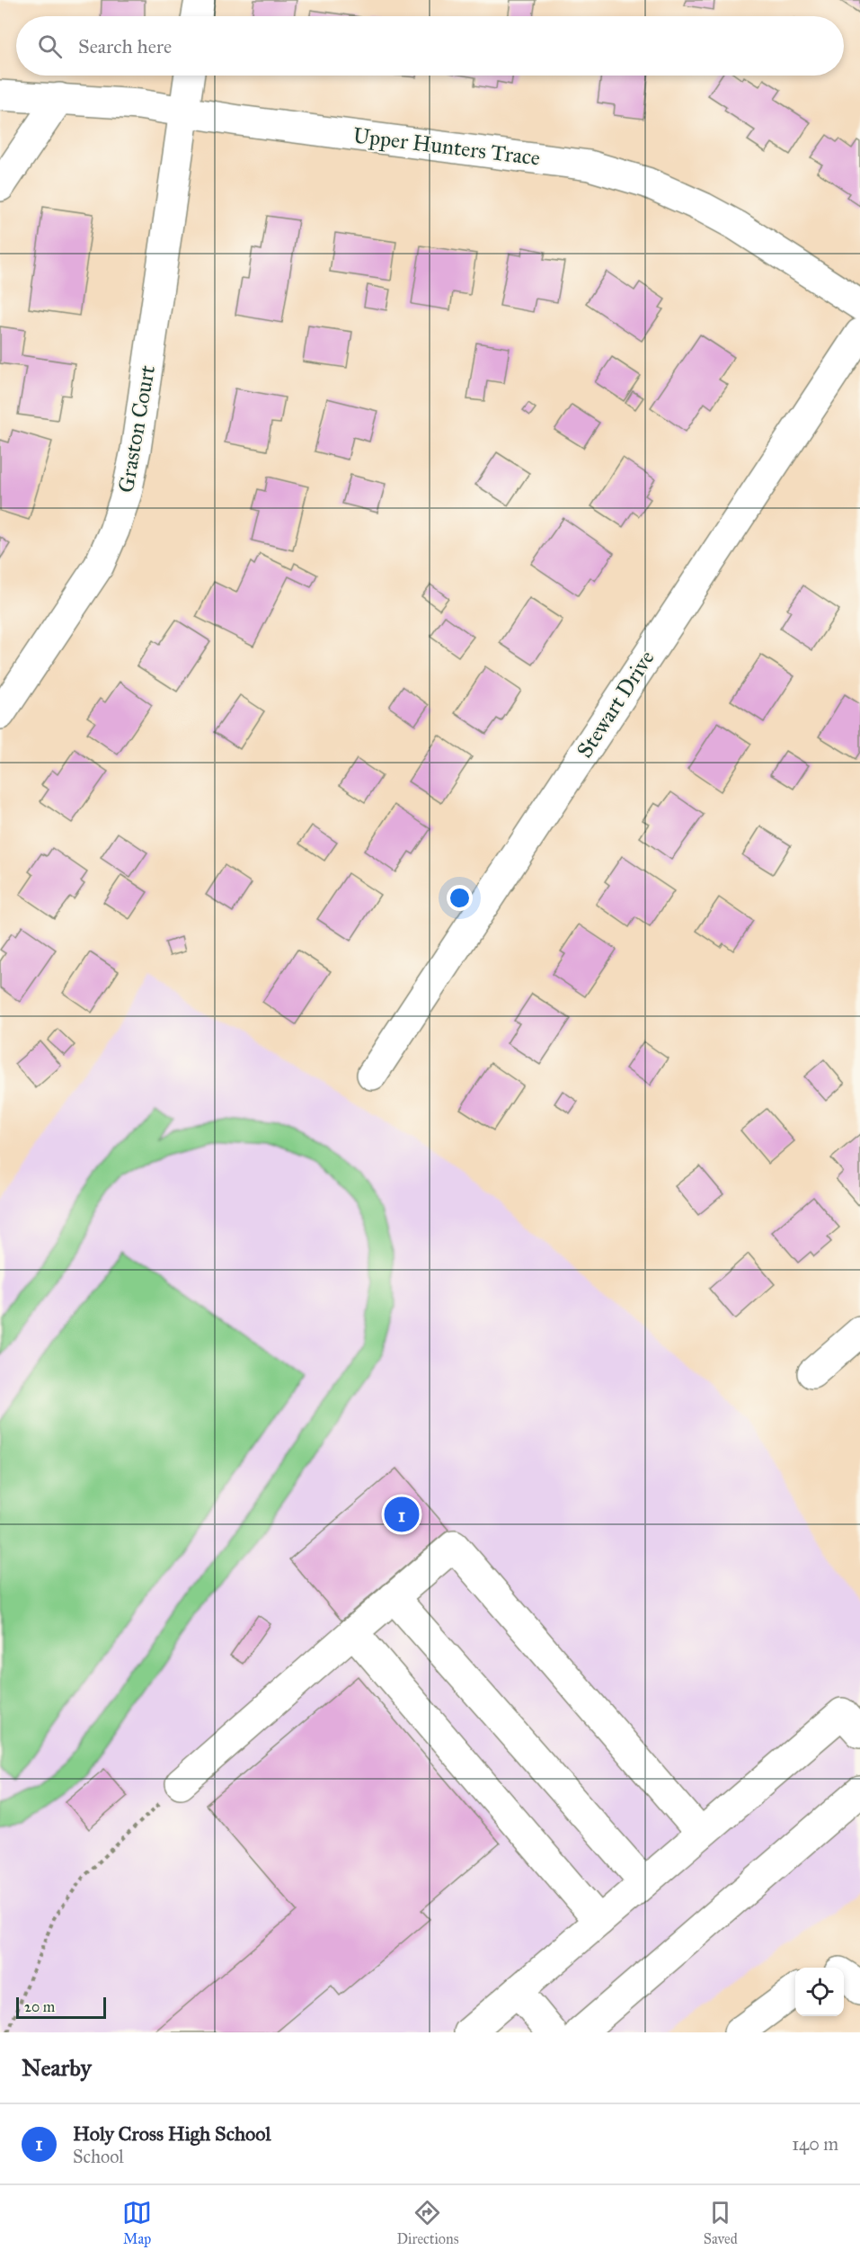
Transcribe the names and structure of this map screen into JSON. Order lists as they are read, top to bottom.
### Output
{
  "streets": {
    "street": ["Upper Hunters Trace", "Graston Court", "Stewart Drive"]
  },
  "crossings": [
    ["Upper Hunters Trace", "Graston Court"]
  ],
  "scale_bar": "20 m",
  "page": {
    "search": "Search here",
    "pins": "1",
    "scale": "20 m",
    "heading": "Nearby",
    "list": [
      {
        "mark": "1",
        "name": "Holy Cross High School",
        "note": "School",
        "value": "140 m"
      }
    ],
    "nav": ["Map", "Directions", "Saved"]
  }
}
